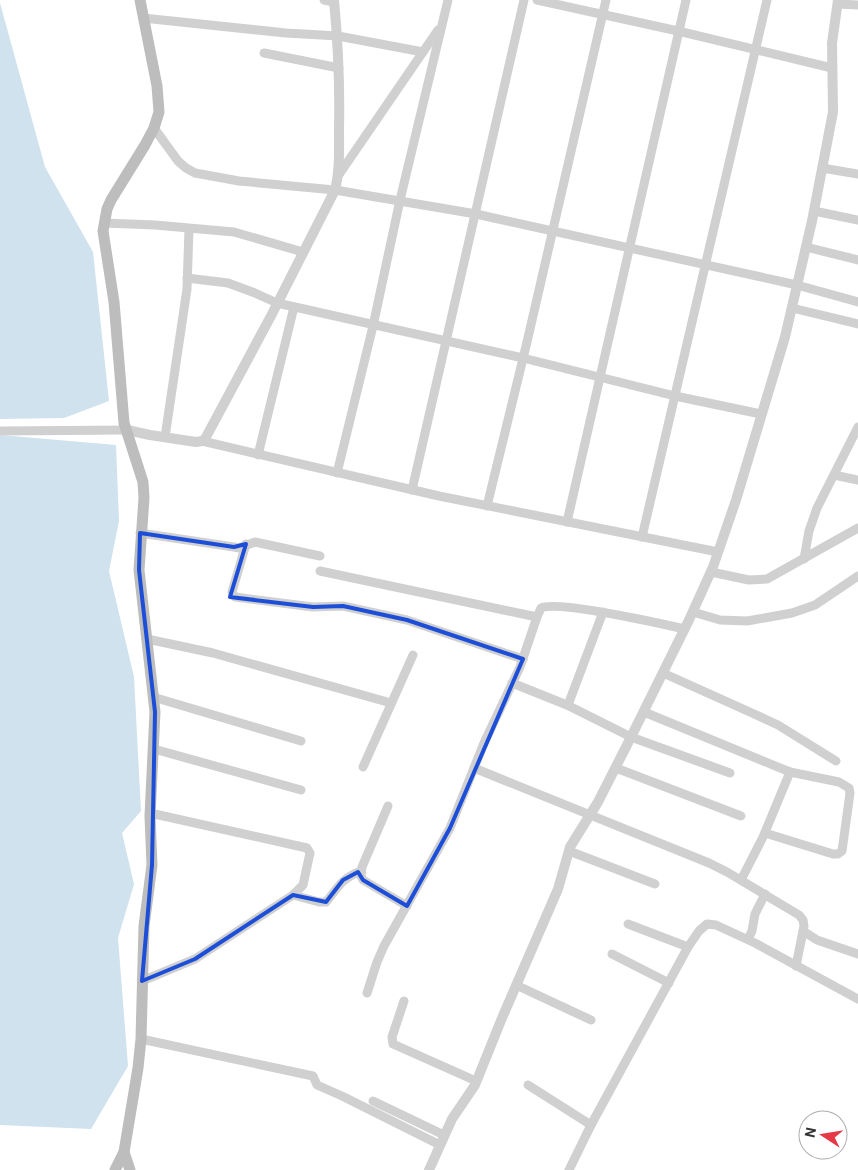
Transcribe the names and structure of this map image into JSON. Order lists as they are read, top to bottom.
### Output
{
  "north": "left"
}
